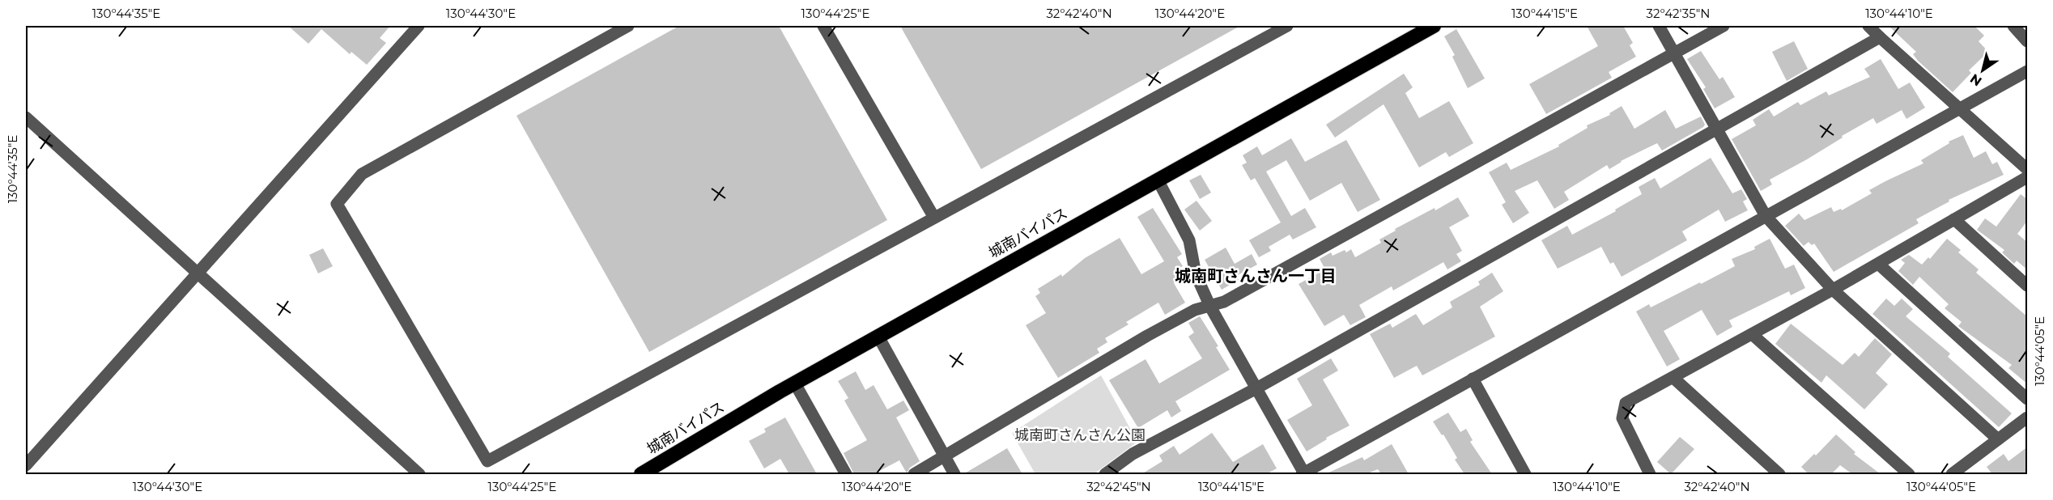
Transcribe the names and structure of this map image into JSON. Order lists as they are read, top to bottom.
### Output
{
  "streets": {
    "highway": ["城南バイパス"]
  },
  "districts": ["城南町さんさん一丁目"],
  "parks": ["城南町さんさん公園"],
  "north": "bottom left",
  "coordinates": [
    "130°44'35\"E",
    "130°44'30\"E",
    "130°44'25\"E",
    "32°42'40\"N",
    "130°44'20\"E",
    "130°44'15\"E",
    "32°42'35\"N",
    "130°44'10\"E",
    "130°44'05\"E",
    "32°42'45\"N"
  ]
}
